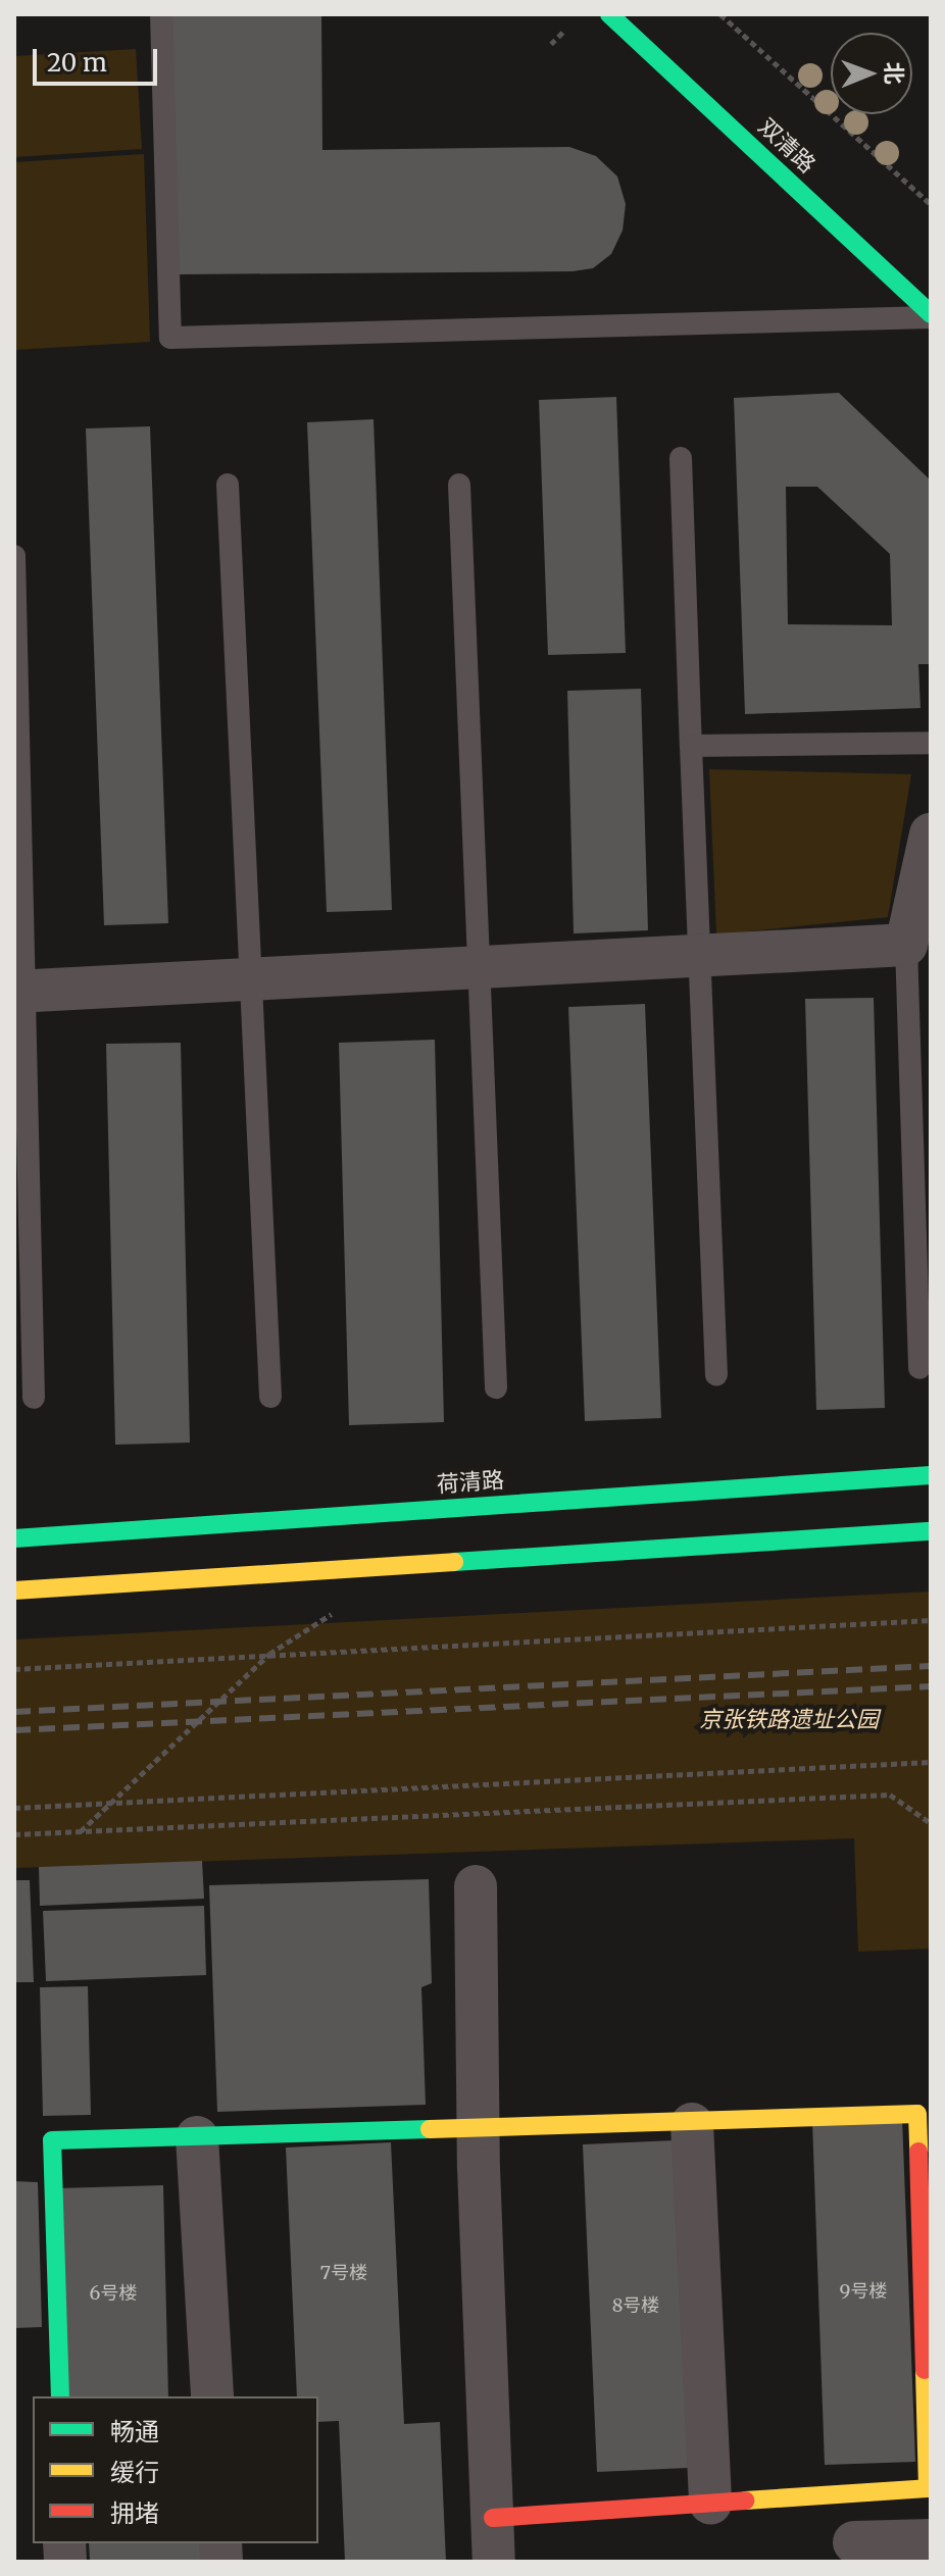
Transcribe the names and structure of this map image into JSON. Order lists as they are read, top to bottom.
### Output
{
  "streets": {
    "street": ["双清路", "荷清路"]
  },
  "parks": ["京张铁路遗址公园"],
  "house_numbers": [
    "7号楼",
    "9号楼",
    "6号楼",
    "8号楼"
  ],
  "legend": ["畅通", "缓行", "拥堵"],
  "scale_bar": "20 m",
  "north": "right"
}
